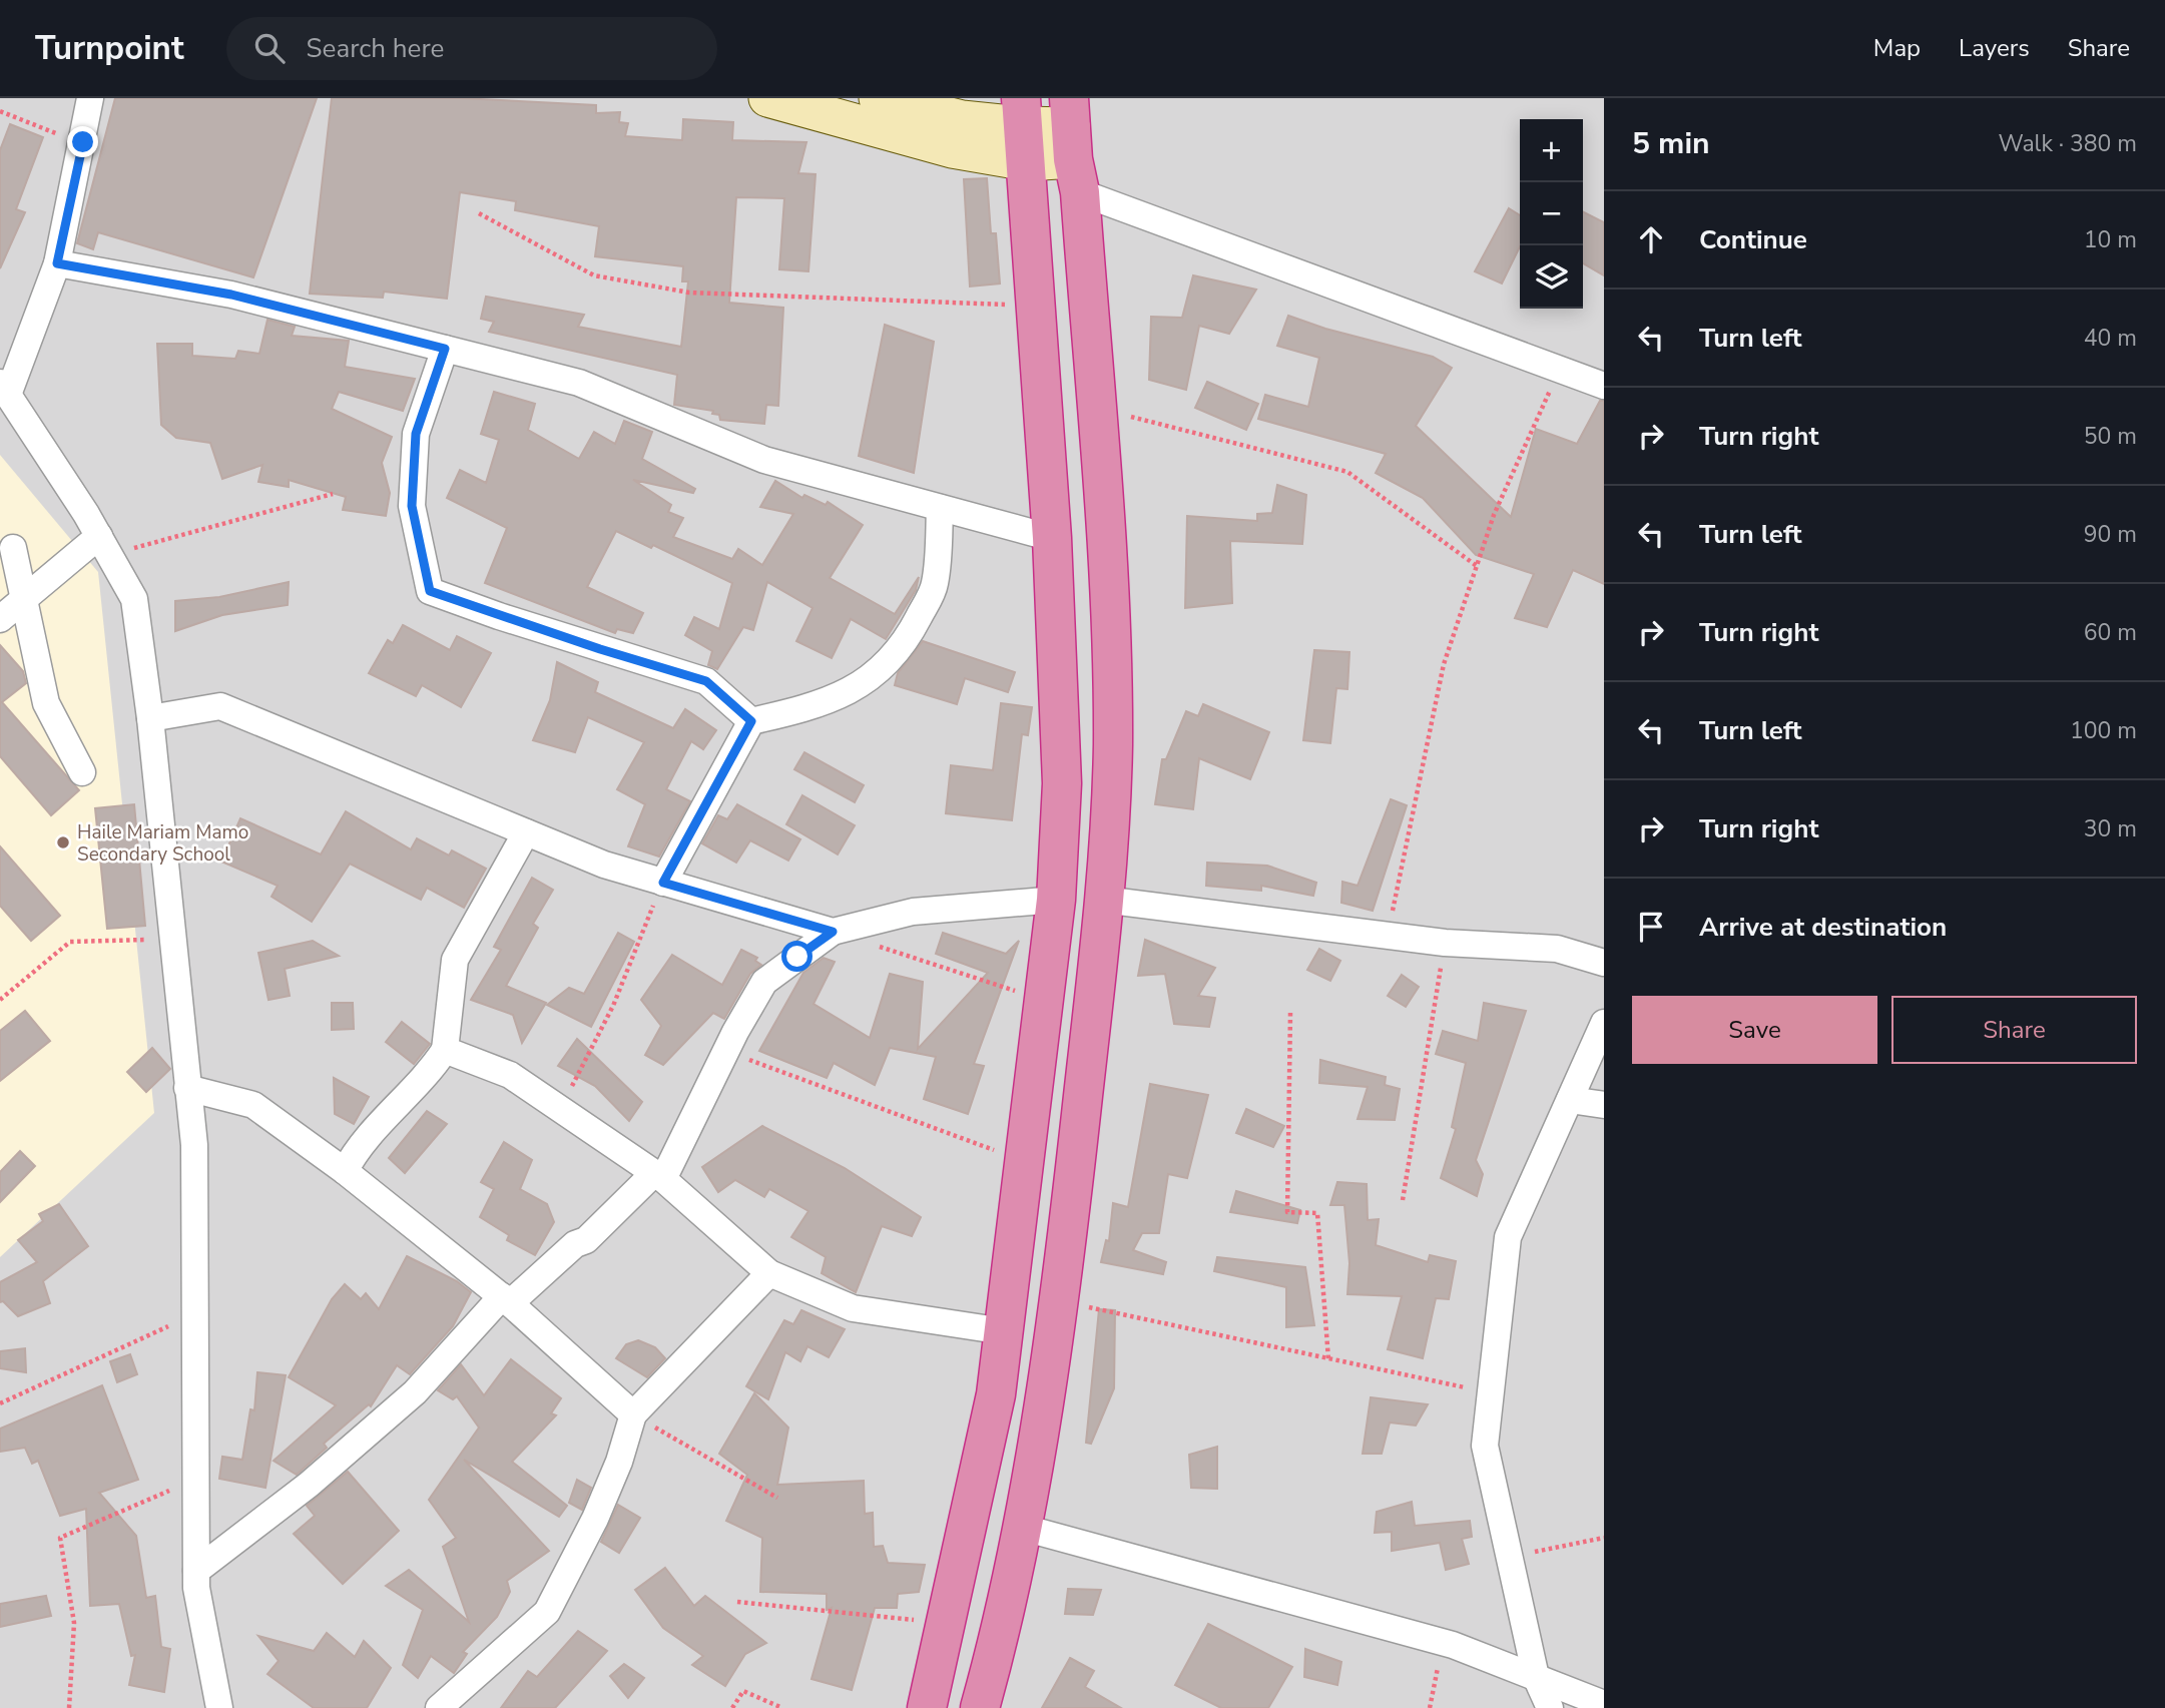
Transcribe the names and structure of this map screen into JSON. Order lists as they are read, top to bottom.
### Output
{
  "places": ["Haile Mariam Mamo Secondary School"],
  "page": {
    "header": "Turnpoint",
    "search": "Search here",
    "nav": ["Map", "Layers", "Share"],
    "heading": ["5 min", "Walk · 380 m"],
    "map_buttons": ["+", "−"],
    "list": [
      ["Continue", "10 m"],
      ["Turn left", "40 m"],
      ["Turn right", "50 m"],
      ["Turn left", "90 m"],
      ["Turn right", "60 m"],
      ["Turn left", "100 m"],
      ["Turn right", "30 m"],
      "Arrive at destination"
    ],
    "buttons": ["Save", "Share"]
  }
}
